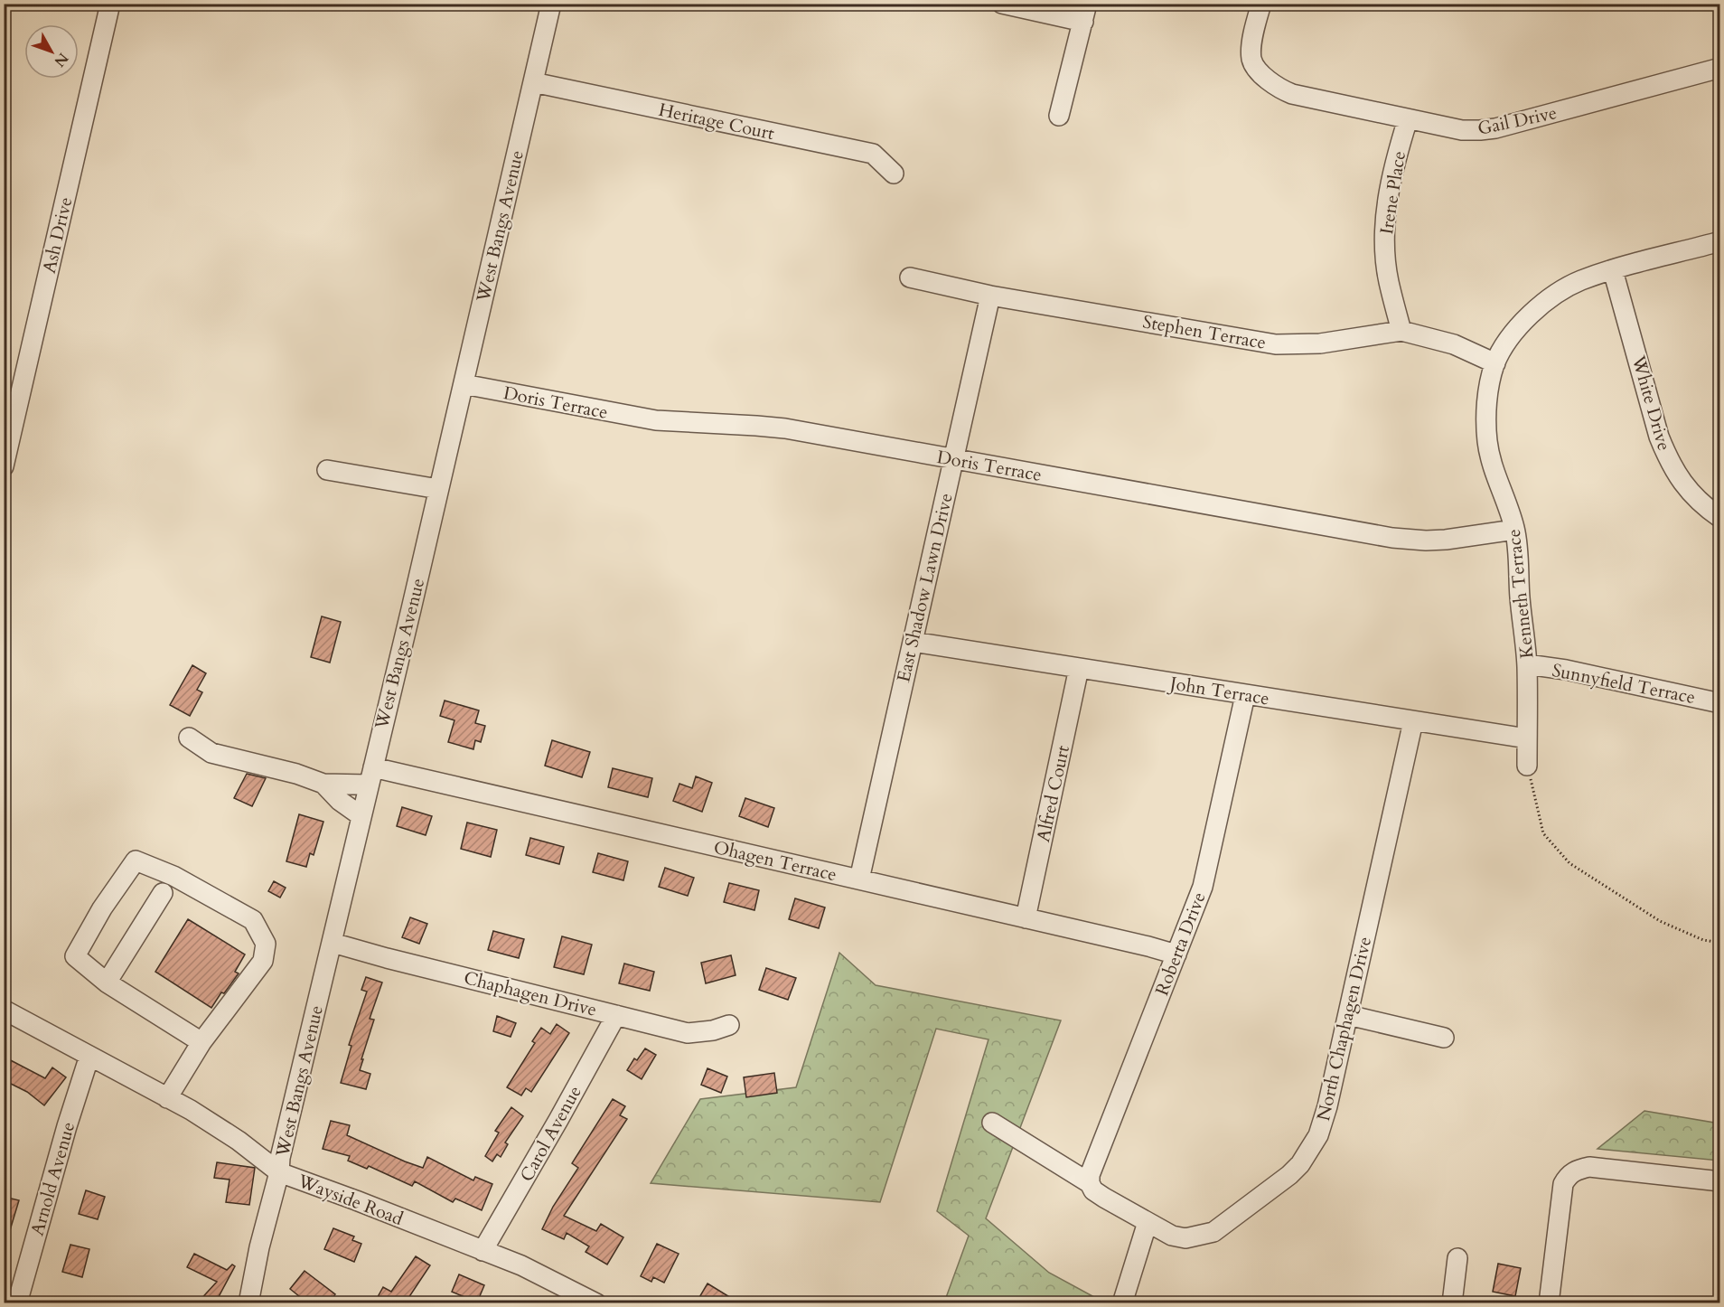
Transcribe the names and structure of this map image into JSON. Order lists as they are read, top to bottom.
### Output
{
  "streets": {
    "street": [
      "Gail Drive",
      "Heritage Court",
      "Irene Place",
      "West Bangs Avenue",
      "Ash Drive",
      "Stephen Terrace",
      "Doris Terrace",
      "White Drive",
      "East Shadow Lawn Drive",
      "Kenneth Terrace",
      "Sunnyfield Terrace",
      "John Terrace",
      "Alfred Court",
      "Ohagen Terrace",
      "Roberta Drive",
      "Chaphagen Drive",
      "North Chaphagen Drive",
      "Carol Avenue",
      "Arnold Avenue",
      "Wayside Road"
    ]
  },
  "crossings": [
    ["Gail Drive", "Irene Place"],
    ["Heritage Court", "West Bangs Avenue"],
    ["Irene Place", "Stephen Terrace"],
    ["West Bangs Avenue", "Doris Terrace"],
    ["West Bangs Avenue", "Ohagen Terrace"],
    ["West Bangs Avenue", "Chaphagen Drive"],
    ["West Bangs Avenue", "Wayside Road"],
    ["Stephen Terrace", "East Shadow Lawn Drive"],
    ["Stephen Terrace", "Kenneth Terrace"],
    ["Doris Terrace", "East Shadow Lawn Drive"],
    ["Doris Terrace", "Kenneth Terrace"],
    ["White Drive", "Kenneth Terrace"],
    ["East Shadow Lawn Drive", "John Terrace"],
    ["East Shadow Lawn Drive", "Ohagen Terrace"],
    ["Kenneth Terrace", "Sunnyfield Terrace"],
    ["Kenneth Terrace", "John Terrace"],
    ["John Terrace", "Alfred Court"],
    ["John Terrace", "Roberta Drive"],
    ["John Terrace", "North Chaphagen Drive"],
    ["Alfred Court", "Ohagen Terrace"],
    ["Ohagen Terrace", "Roberta Drive"],
    ["Roberta Drive", "North Chaphagen Drive"],
    ["Chaphagen Drive", "Carol Avenue"],
    ["Carol Avenue", "Wayside Road"],
    ["Arnold Avenue", "Wayside Road"]
  ],
  "north": "bottom right"
}
